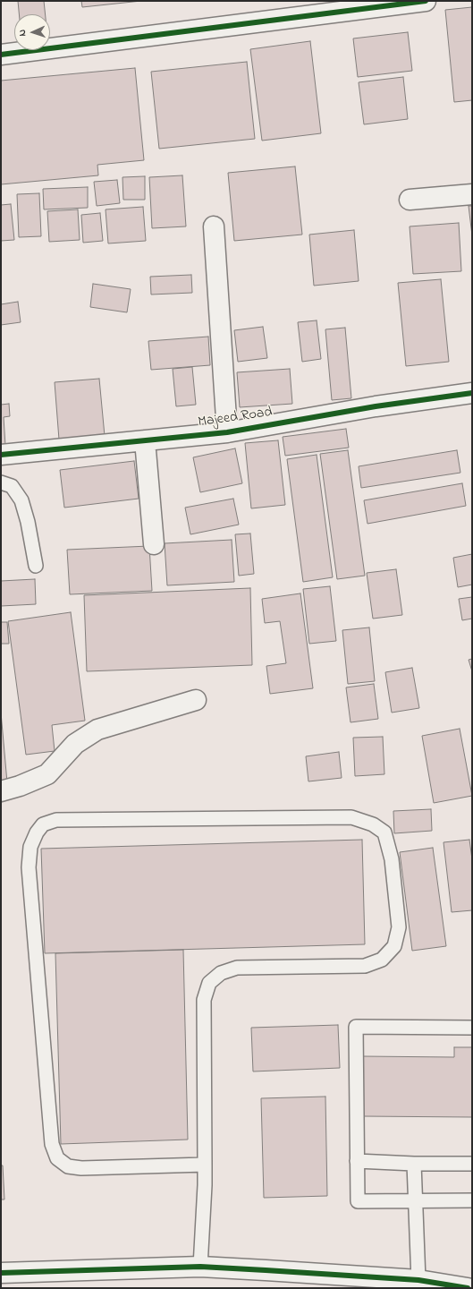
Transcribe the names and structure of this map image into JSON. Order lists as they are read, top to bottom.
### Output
{
  "streets": {
    "street": ["Majeed Road"]
  },
  "north": "left"
}
